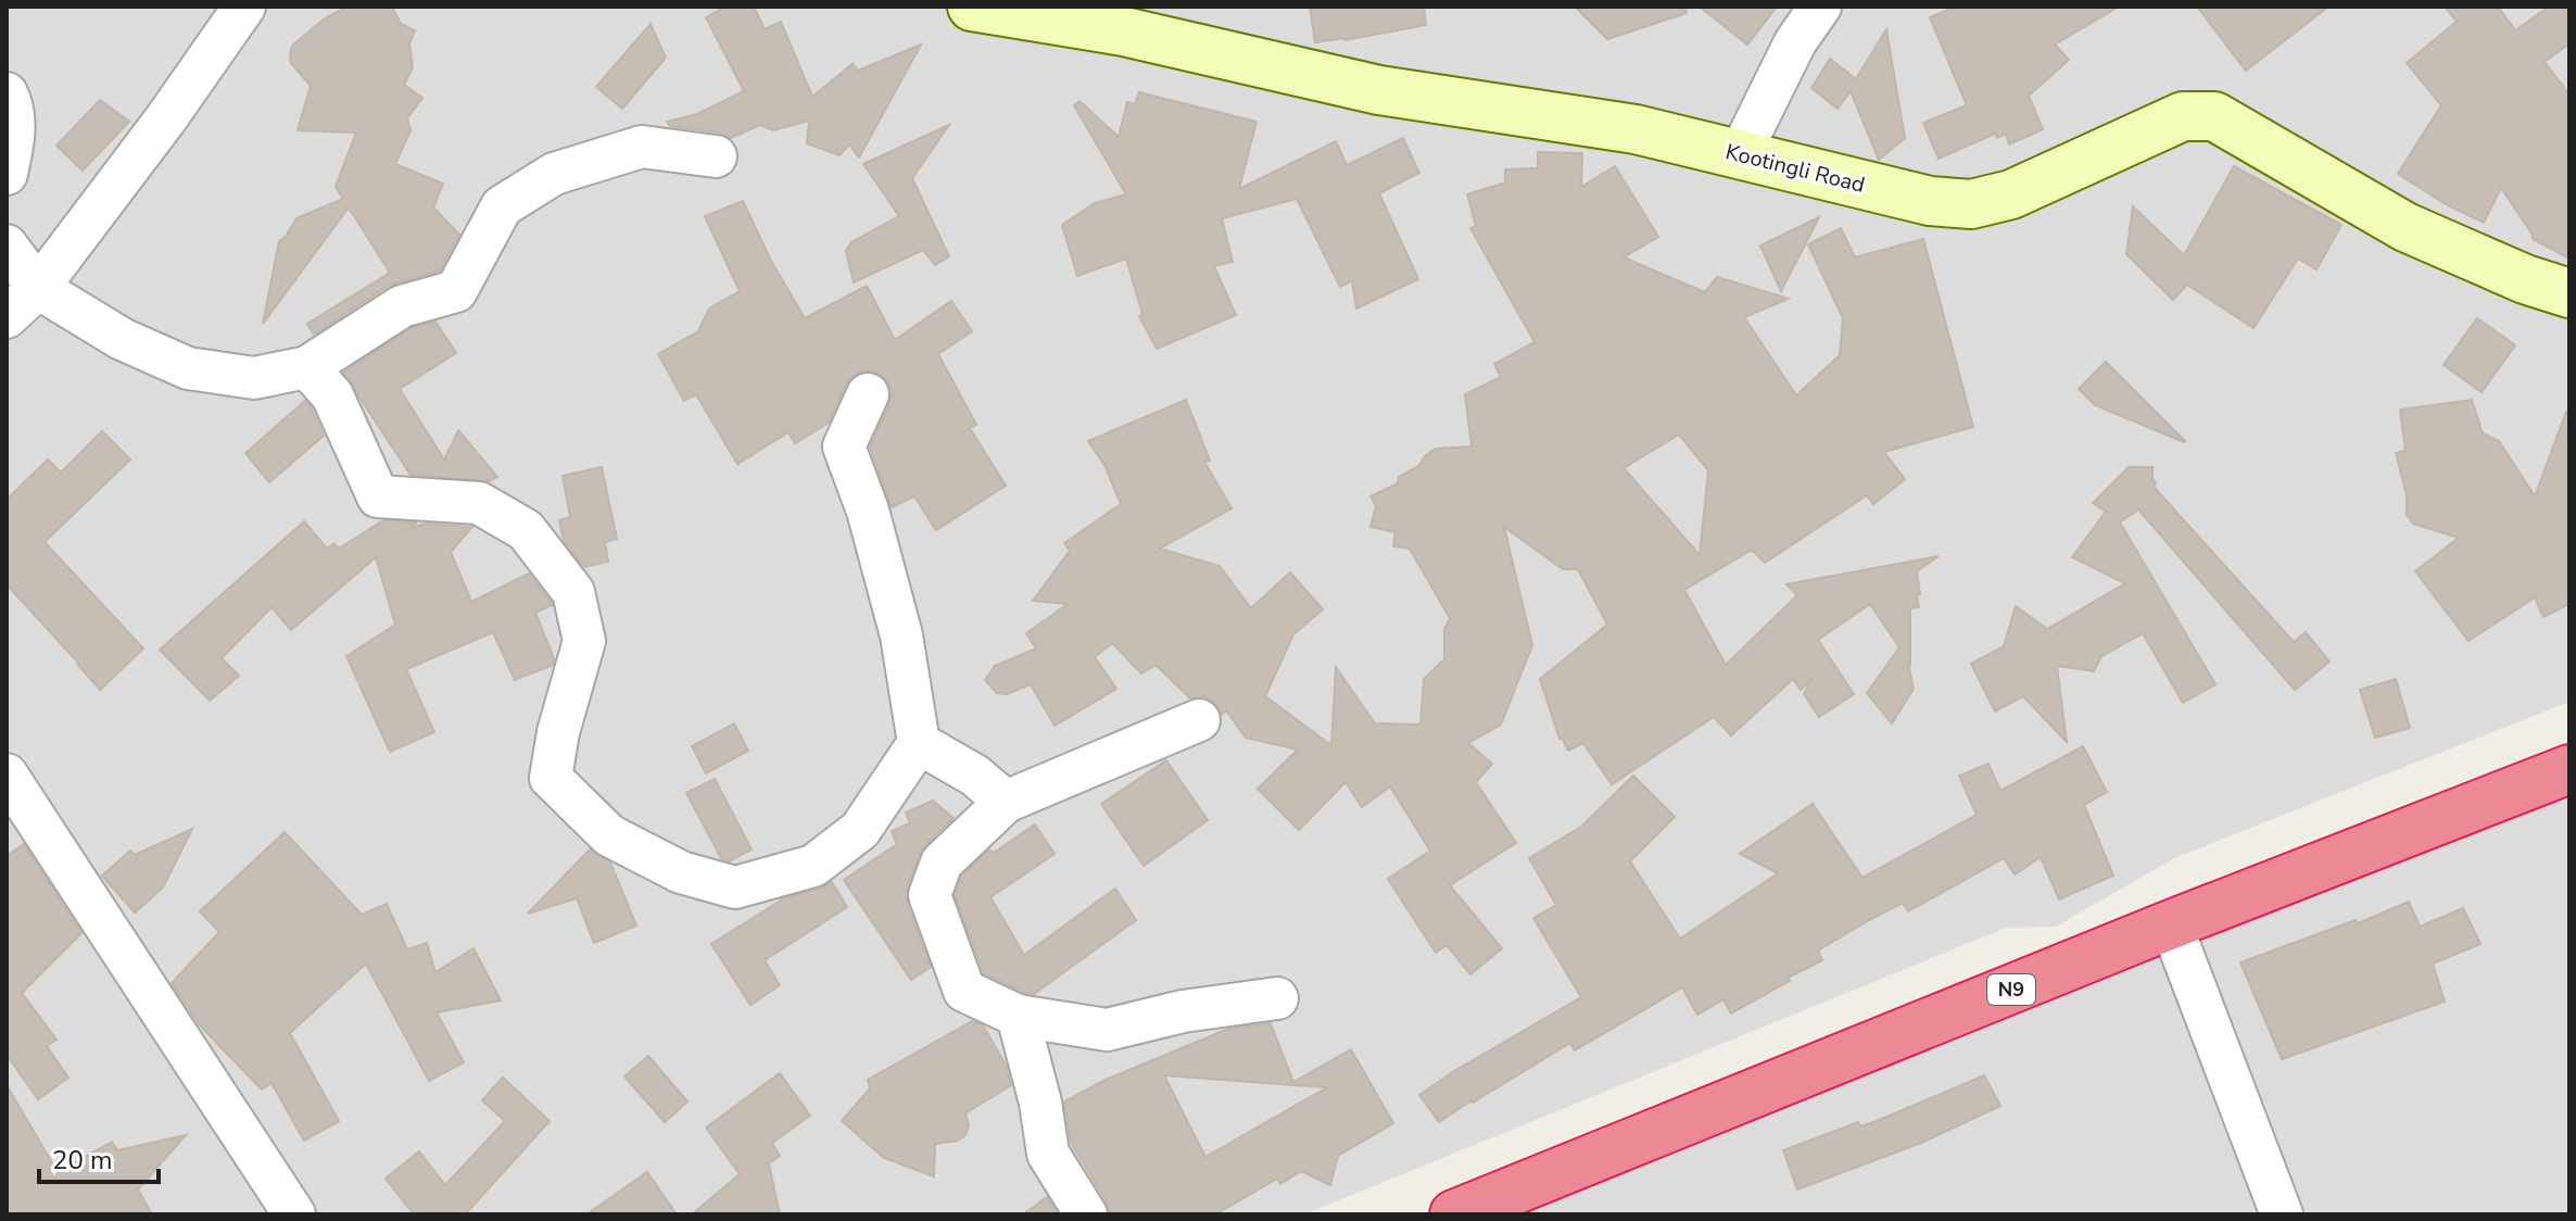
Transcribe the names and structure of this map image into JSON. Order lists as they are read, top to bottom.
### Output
{
  "streets": {
    "highway": ["N9"],
    "street": ["Kootingli Road"]
  },
  "scale_bar": "20 m"
}
